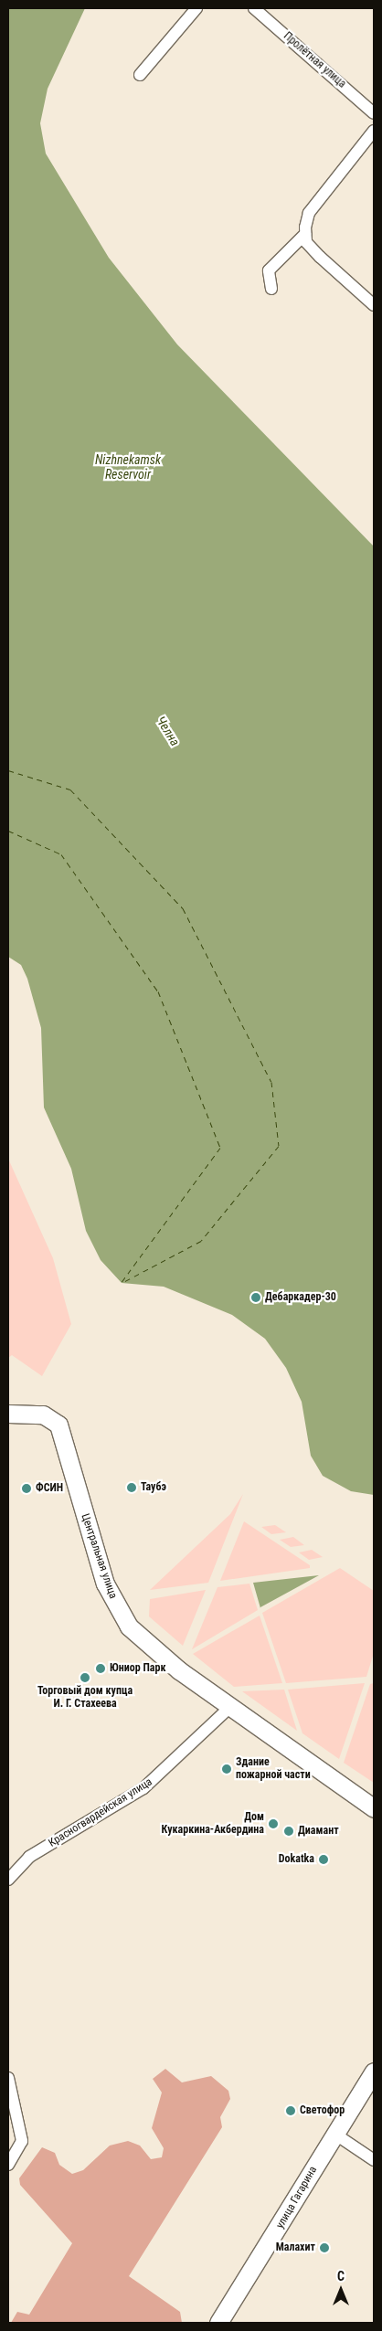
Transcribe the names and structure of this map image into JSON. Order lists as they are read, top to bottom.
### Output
{
  "streets": {
    "street": [
      "Пролётная улица",
      "Центральная улица",
      "Красногвардейская улица",
      "улица Гагарина"
    ]
  },
  "crossings": [
    ["Центральная улица", "Красногвардейская улица"]
  ],
  "water": ["Nizhnekamsk Reservoir", "Челна"],
  "places": [
    "Дебаркадер-30",
    "Таубэ",
    "ФСИН",
    "Юниор Парк",
    "Торговый дом купца И. Г. Стахеева",
    "Здание пожарной части",
    "Дом Кукаркина-Акбердина",
    "Диамант",
    "Dokatka",
    "Светофор",
    "Малахит"
  ],
  "north": "top"
}
